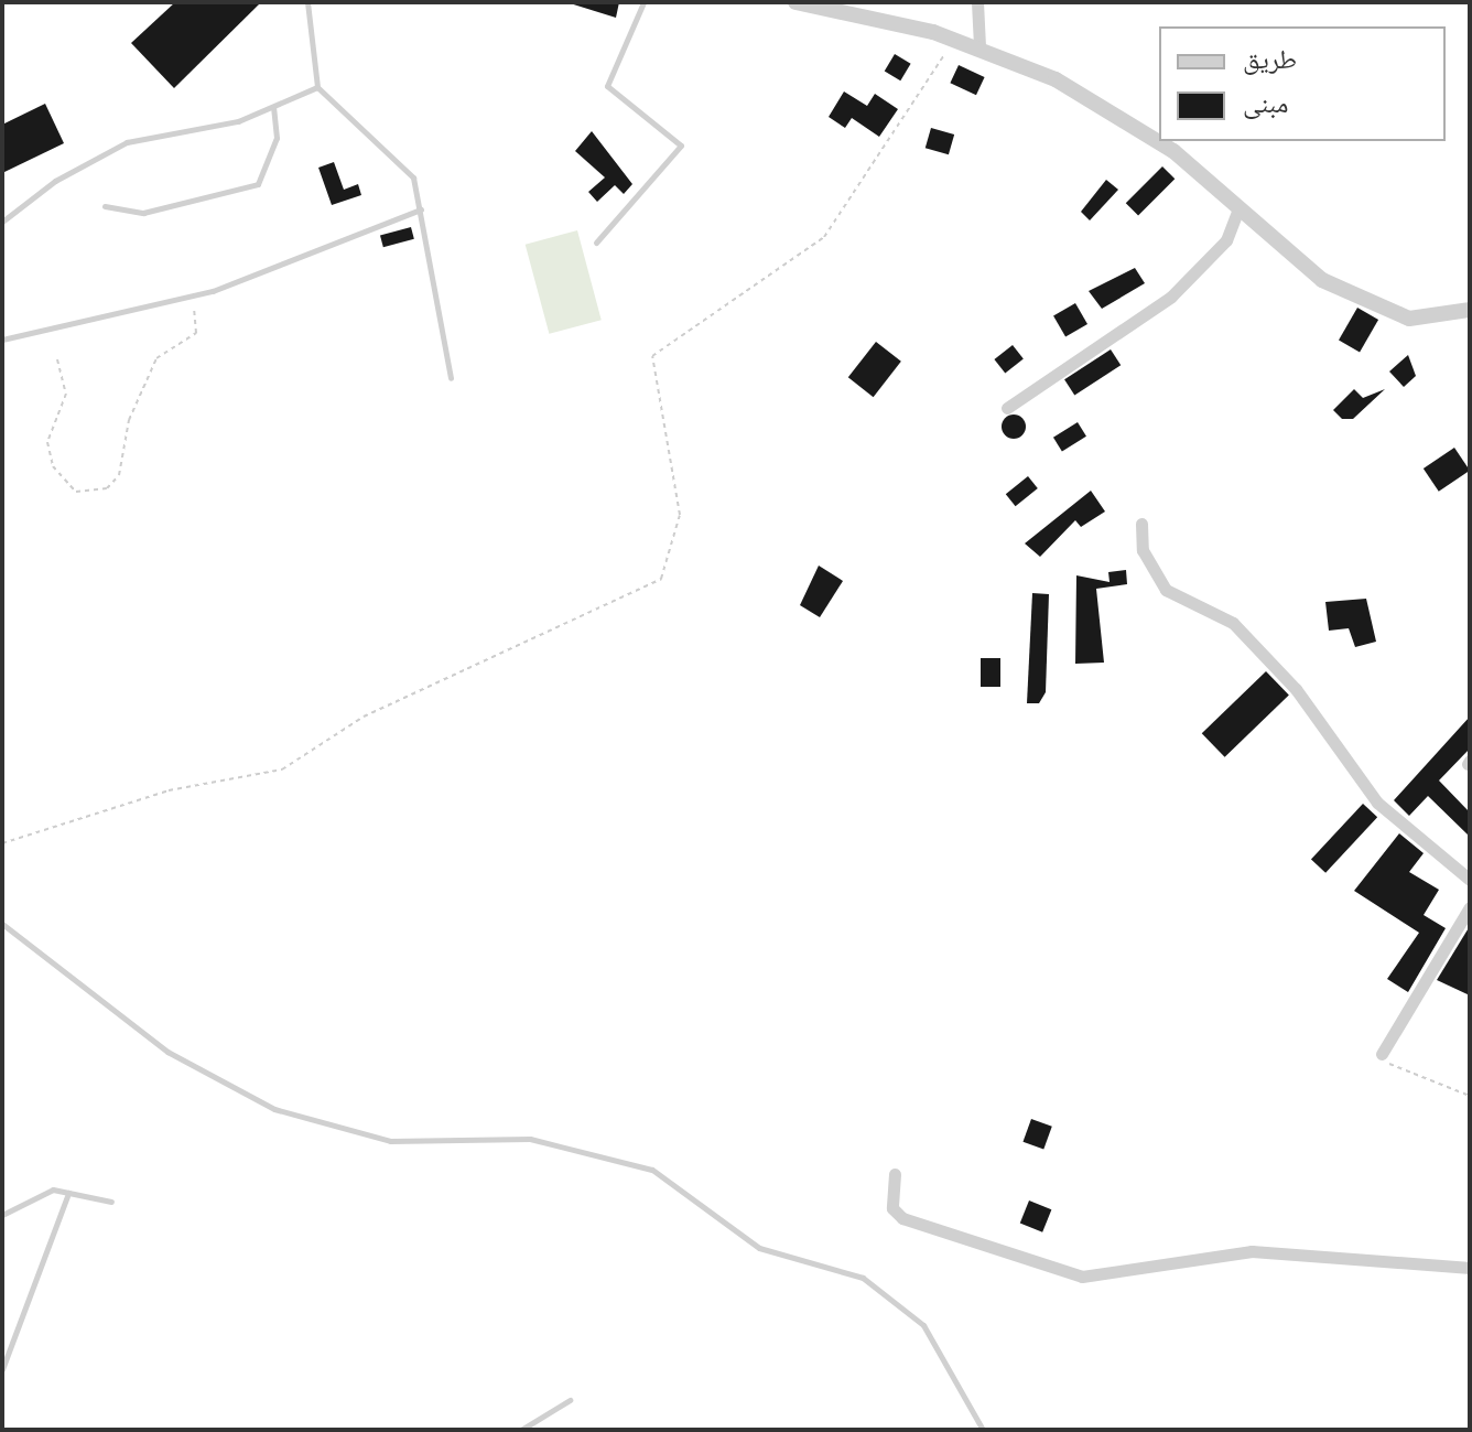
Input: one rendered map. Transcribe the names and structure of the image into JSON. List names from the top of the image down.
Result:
{
  "legend": ["طريق", "مبنى"]
}
